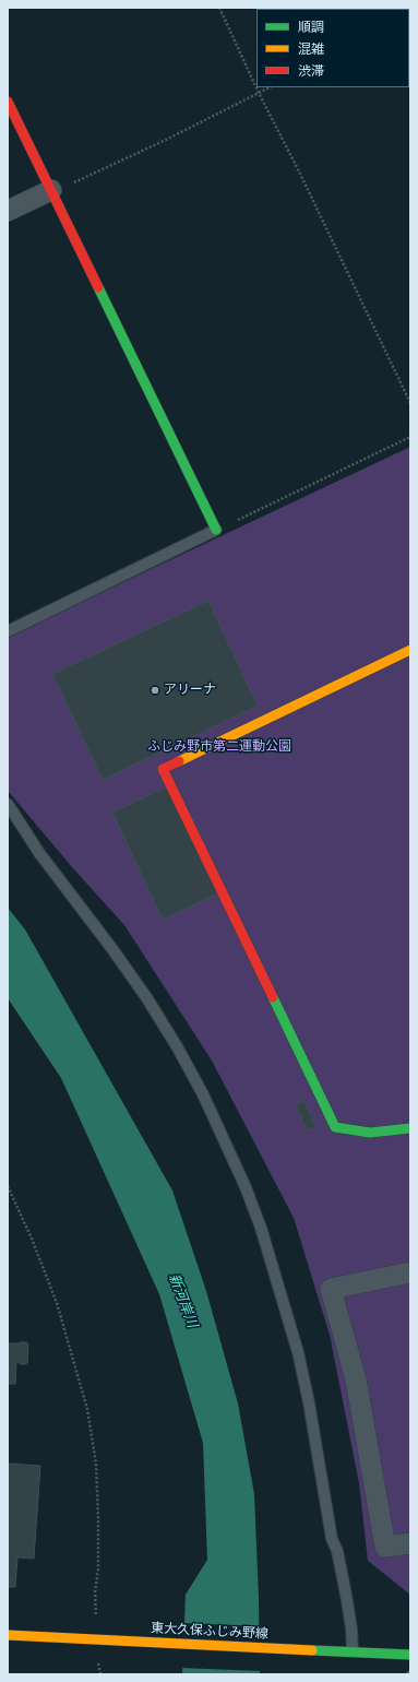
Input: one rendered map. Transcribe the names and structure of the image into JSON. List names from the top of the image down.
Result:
{
  "streets": {
    "street": ["東大久保ふじみ野線"]
  },
  "water": ["新河岸川"],
  "parks": ["ふじみ野市第二運動公園"],
  "places": ["アリーナ"],
  "legend": ["順調", "混雑", "渋滞"]
}
